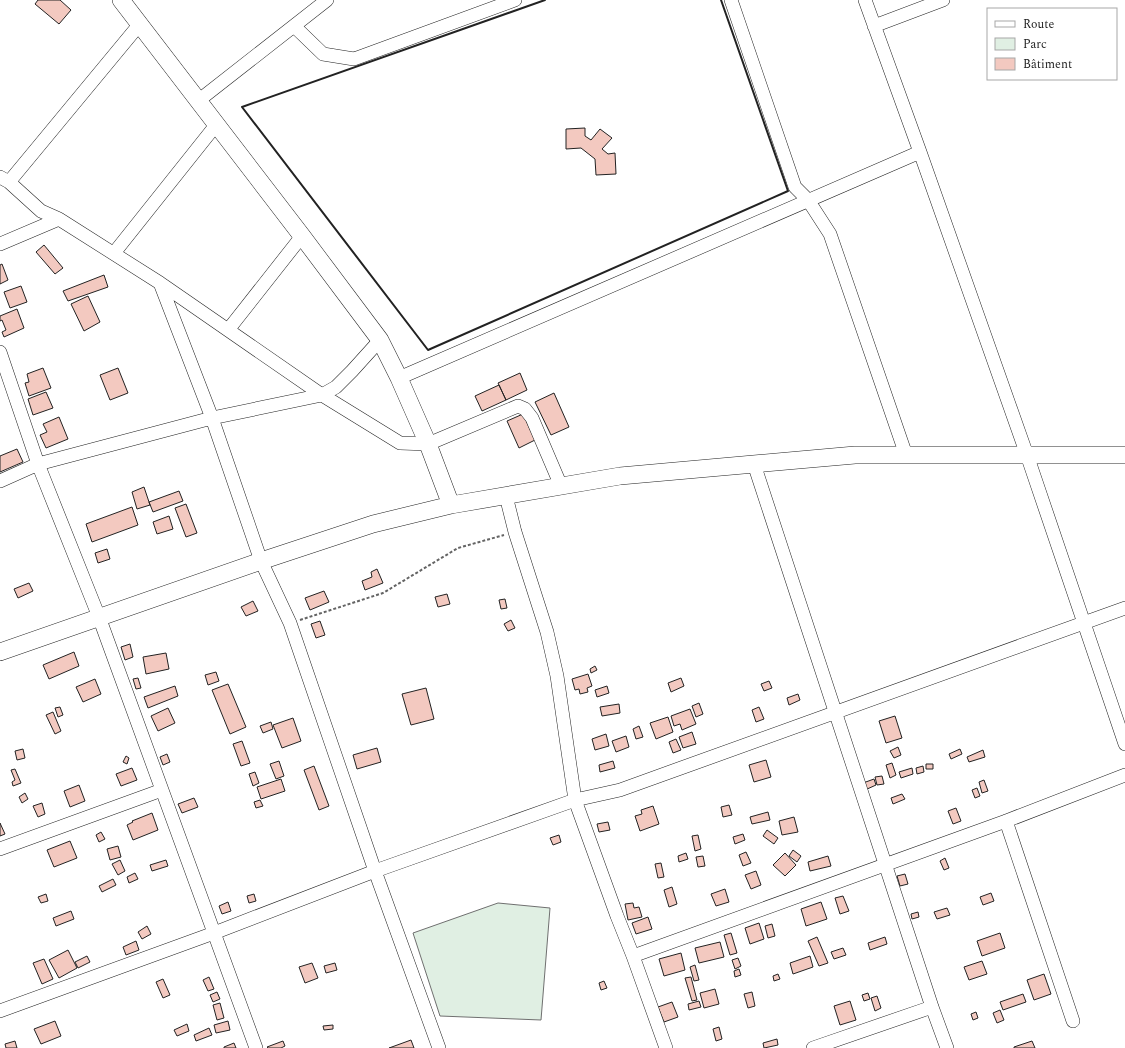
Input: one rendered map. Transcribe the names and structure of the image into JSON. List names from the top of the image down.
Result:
{
  "legend": ["Route", "Parc", "Bâtiment"]
}
